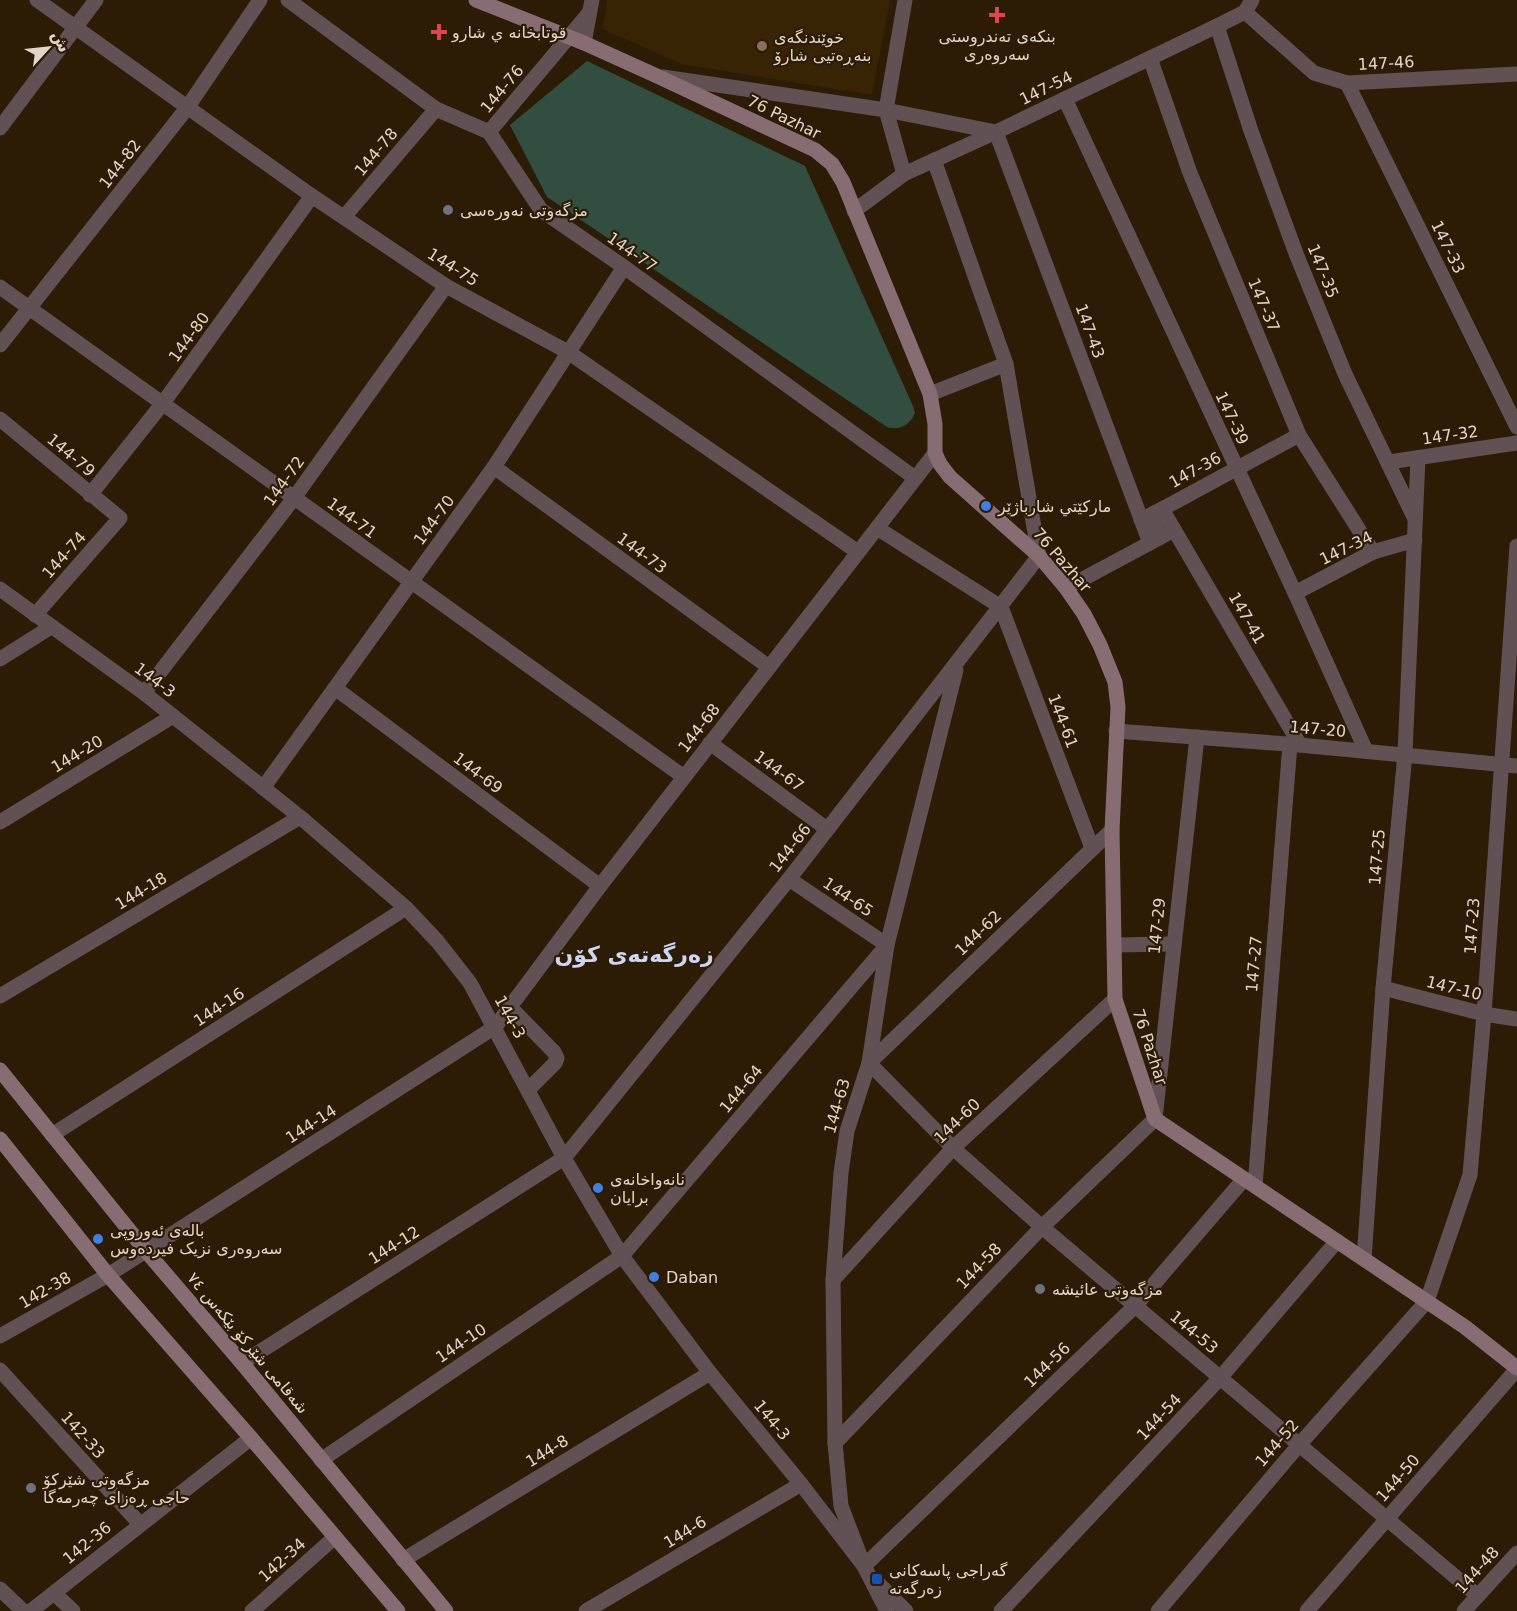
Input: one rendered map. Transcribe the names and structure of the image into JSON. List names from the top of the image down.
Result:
{
  "streets": {
    "street": [
      "147-46",
      "147-54",
      "144-76",
      "76 Pazhar",
      "144-78",
      "144-82",
      "147-33",
      "144-77",
      "144-75",
      "147-35",
      "147-37",
      "147-43",
      "144-80",
      "147-39",
      "147-32",
      "144-79",
      "147-36",
      "144-72",
      "144-71",
      "144-70",
      "147-34",
      "144-73",
      "144-74",
      "147-41",
      "144-3",
      "144-61",
      "144-68",
      "147-20",
      "144-20",
      "144-67",
      "144-69",
      "144-66",
      "147-25",
      "144-18",
      "144-65",
      "147-29",
      "147-23",
      "144-62",
      "147-27",
      "147-10",
      "144-16",
      "144-64",
      "144-63",
      "144-60",
      "144-14",
      "144-12",
      "144-58",
      "142-38",
      "144-53",
      "شەقامی شێرکۆ بێکەس ٧٤",
      "144-10",
      "144-56",
      "144-54",
      "142-33",
      "144-52",
      "144-8",
      "144-50",
      "144-6",
      "142-36",
      "142-34",
      "144-48"
    ]
  },
  "crossings": [
    ["147-46", "147-54"],
    ["147-46", "147-33"],
    ["147-54", "76 Pazhar"],
    ["147-54", "147-35"],
    ["147-54", "147-37"],
    ["147-54", "147-43"],
    ["147-54", "147-39"],
    ["144-76", "76 Pazhar"],
    ["144-76", "144-77"],
    ["76 Pazhar", "144-68"],
    ["76 Pazhar", "147-20"],
    ["76 Pazhar", "144-66"],
    ["76 Pazhar", "147-29"],
    ["76 Pazhar", "144-62"],
    ["76 Pazhar", "144-60"],
    ["76 Pazhar", "144-58"],
    ["144-78", "144-75"],
    ["144-82", "144-75"],
    ["144-82", "144-71"],
    ["144-77", "144-70"],
    ["144-77", "144-68"],
    ["144-75", "144-80"],
    ["144-75", "144-72"],
    ["144-75", "144-70"],
    ["144-75", "144-68"],
    ["147-35", "147-32"],
    ["147-35", "147-25"],
    ["147-37", "147-36"],
    ["147-37", "147-34"],
    ["147-43", "147-36"],
    ["144-80", "144-79"],
    ["144-80", "144-71"],
    ["147-39", "147-36"],
    ["147-39", "147-34"],
    ["147-39", "147-20"],
    ["147-32", "147-25"],
    ["144-79", "144-74"],
    ["147-36", "147-41"],
    ["144-72", "144-71"],
    ["144-72", "144-3"],
    ["144-71", "144-70"],
    ["144-71", "144-68"],
    ["144-70", "144-73"],
    ["144-70", "144-3"],
    ["144-70", "144-69"],
    ["147-34", "147-25"],
    ["144-73", "144-68"],
    ["144-74", "144-3"],
    ["147-41", "147-20"],
    ["147-41", "147-27"],
    ["144-3", "144-68"],
    ["144-3", "144-20"],
    ["144-3", "144-66"],
    ["144-3", "144-18"],
    ["144-3", "144-16"],
    ["144-3", "144-64"],
    ["144-3", "144-63"],
    ["144-3", "144-14"],
    ["144-3", "144-12"],
    ["144-3", "144-10"],
    ["144-3", "144-56"],
    ["144-3", "144-8"],
    ["144-3", "144-6"],
    ["144-61", "144-66"],
    ["144-61", "144-62"],
    ["144-68", "144-67"],
    ["144-68", "144-69"],
    ["144-68", "144-14"],
    ["147-20", "147-25"],
    ["147-20", "147-29"],
    ["147-20", "147-23"],
    ["147-20", "147-27"],
    ["144-67", "144-66"],
    ["144-66", "144-65"],
    ["144-66", "144-63"],
    ["144-66", "144-12"],
    ["147-25", "147-10"],
    ["144-65", "144-64"],
    ["144-65", "144-63"],
    ["147-29", "144-58"],
    ["147-23", "147-10"],
    ["147-23", "144-52"],
    ["144-62", "144-63"],
    ["144-62", "144-53"],
    ["147-27", "144-56"],
    ["144-16", "شەقامی شێرکۆ بێکەس ٧٤"],
    ["144-64", "144-63"],
    ["144-64", "144-10"],
    ["144-63", "144-60"],
    ["144-63", "144-58"],
    ["144-63", "144-53"],
    ["144-63", "144-56"],
    ["144-60", "144-53"],
    ["144-14", "142-38"],
    ["144-14", "شەقامی شێرکۆ بێکەس ٧٤"],
    ["144-12", "شەقامی شێرکۆ بێکەس ٧٤"],
    ["144-58", "144-53"],
    ["144-53", "144-56"],
    ["144-53", "144-54"],
    ["144-53", "144-52"],
    ["144-53", "144-50"],
    ["144-53", "144-48"],
    ["شەقامی شێرکۆ بێکەس ٧٤", "144-10"],
    ["شەقامی شێرکۆ بێکەس ٧٤", "144-8"],
    ["142-33", "142-36"]
  ],
  "districts": ["زەرگەتەی کۆن"],
  "places": {
    "health": ["بنکەی تەندروستی سەروەری", "قوتابخانه ي شارو"],
    "other": [
      "خوێندنگەی بنەڕەتیی شارۆ",
      "مزگەوتی نەورەسی",
      "مارکێتي شارباژێر",
      "نانەواخانەی برایان",
      "بالەی ئەوروپی سەروەری نزیک فیردەوس",
      "Daban",
      "مزگەوتی عائیشە",
      "مزگەوتی شێرکۆ حاجی ڕەزای چەرمەگا"
    ],
    "transit": ["گەراجی پاسەکانی زەرگەتە"]
  },
  "north": "top right"
}
